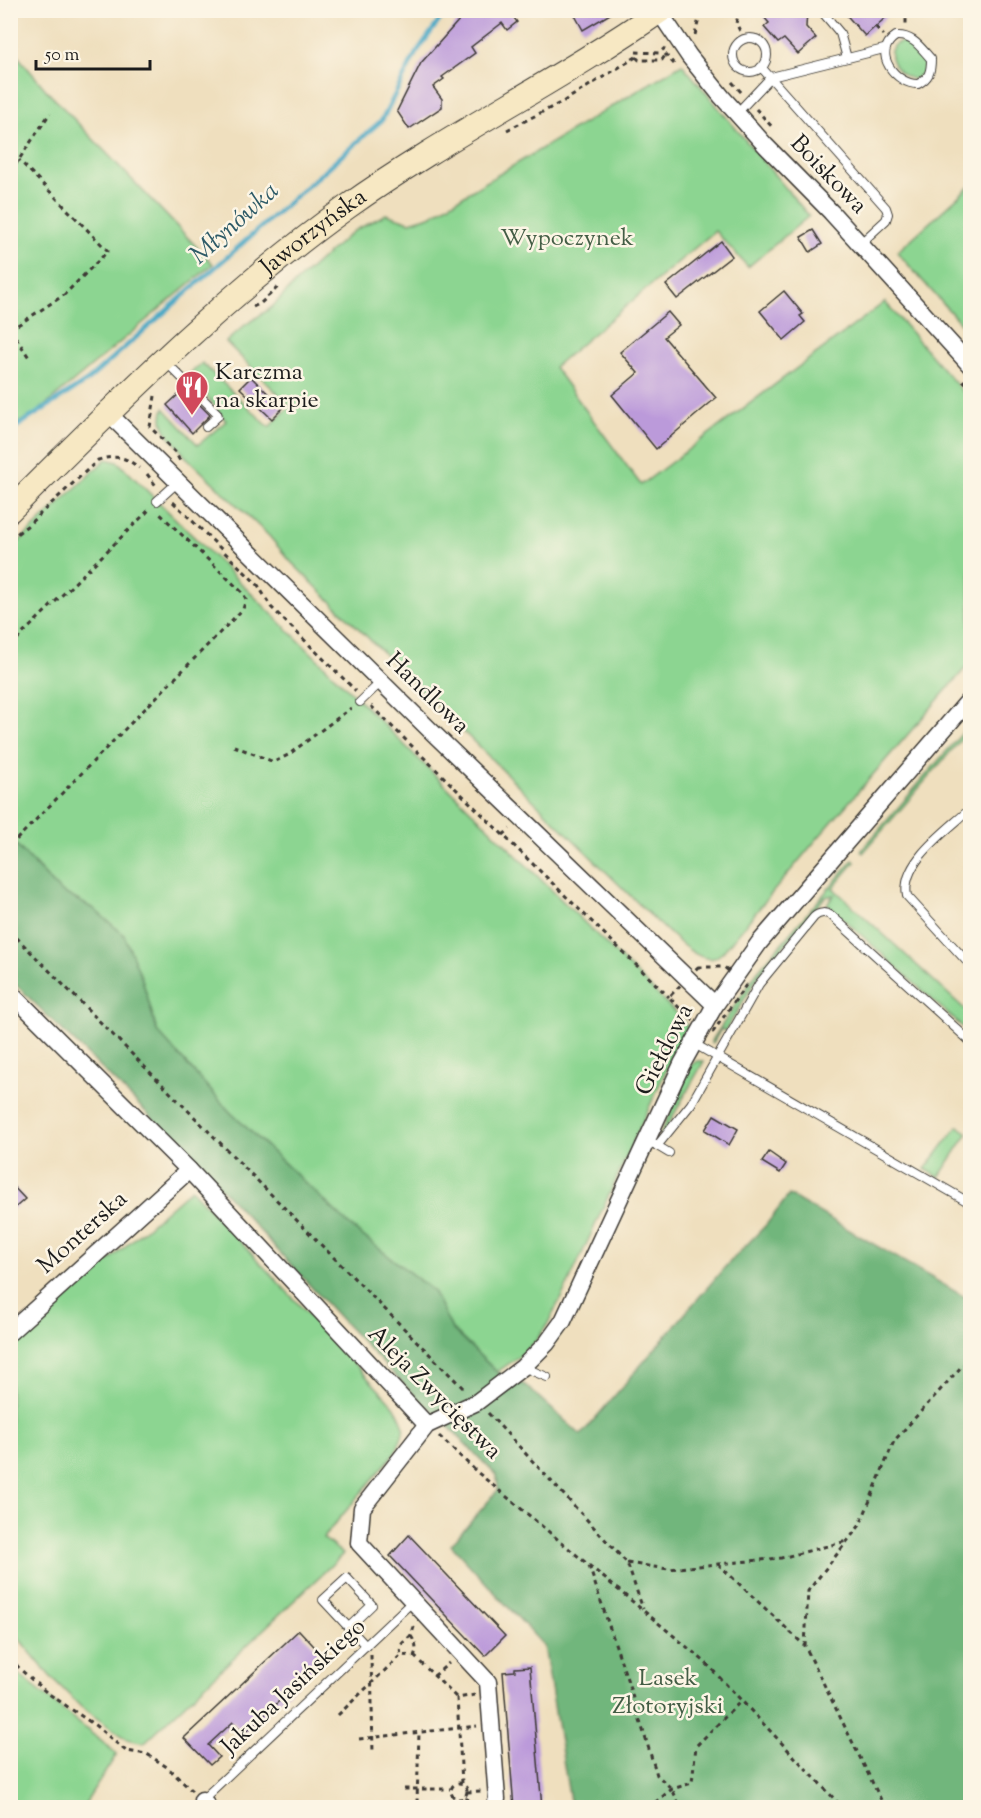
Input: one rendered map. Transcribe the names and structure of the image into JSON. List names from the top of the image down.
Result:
{
  "streets": {
    "street": [
      "Boiskowa",
      "Jaworzyńska",
      "Handlowa",
      "Giełdowa",
      "Monterska",
      "Aleja Zwycięstwa"
    ],
    "lane": ["Jakuba Jasińskiego"]
  },
  "crossings": [
    ["Boiskowa", "Jaworzyńska"],
    ["Jaworzyńska", "Handlowa"],
    ["Handlowa", "Giełdowa"],
    ["Giełdowa", "Aleja Zwycięstwa"],
    ["Monterska", "Aleja Zwycięstwa"]
  ],
  "water": ["Młynówka"],
  "parks": ["Wypoczynek", "Lasek Złotoryjski"],
  "places": {
    "restaurant": ["Karczma na skarpie"]
  },
  "scale_bar": "50 m"
}
